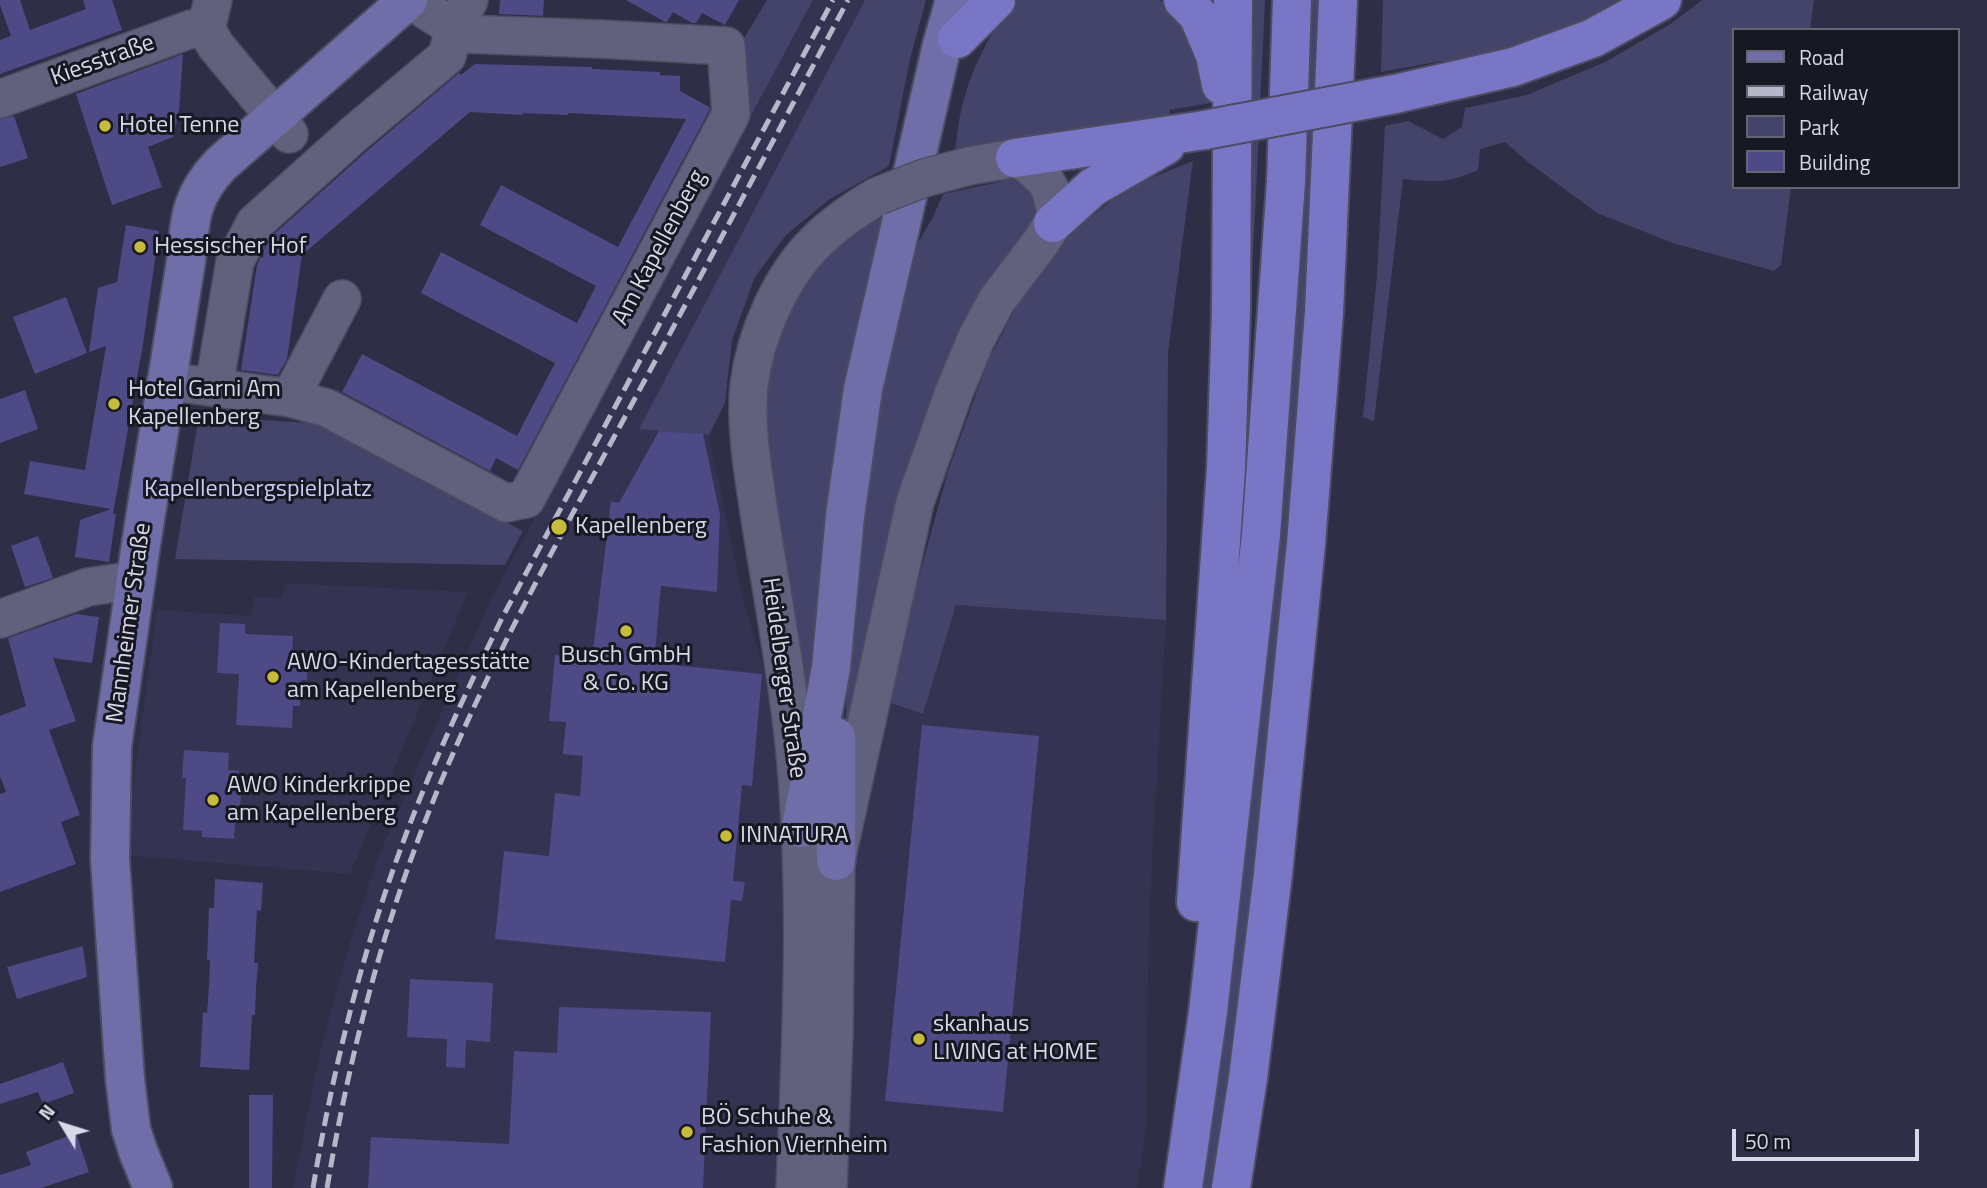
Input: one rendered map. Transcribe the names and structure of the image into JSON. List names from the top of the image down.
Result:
{
  "streets": {
    "main road": ["Mannheimer Straße", "Heidelberger Straße"],
    "street": ["Kiesstraße", "Am Kapellenberg"]
  },
  "crossings": [
    ["Am Kapellenberg", "Mannheimer Straße"]
  ],
  "parks": ["Kapellenbergspielplatz"],
  "places": [
    "Hotel Tenne",
    "Hessischer Hof",
    "Hotel Garni Am Kapellenberg",
    "Kapellenberg",
    "Busch GmbH & Co. KG",
    "AWO-Kindertagesstätte am Kapellenberg",
    "AWO Kinderkrippe am Kapellenberg",
    "INNATURA",
    "skanhaus LIVING at HOME",
    "BÖ Schuhe & Fashion Viernheim"
  ],
  "legend": [
    "Road",
    "Railway",
    "Park",
    "Building"
  ],
  "scale_bar": "50 m",
  "north": "top left"
}
